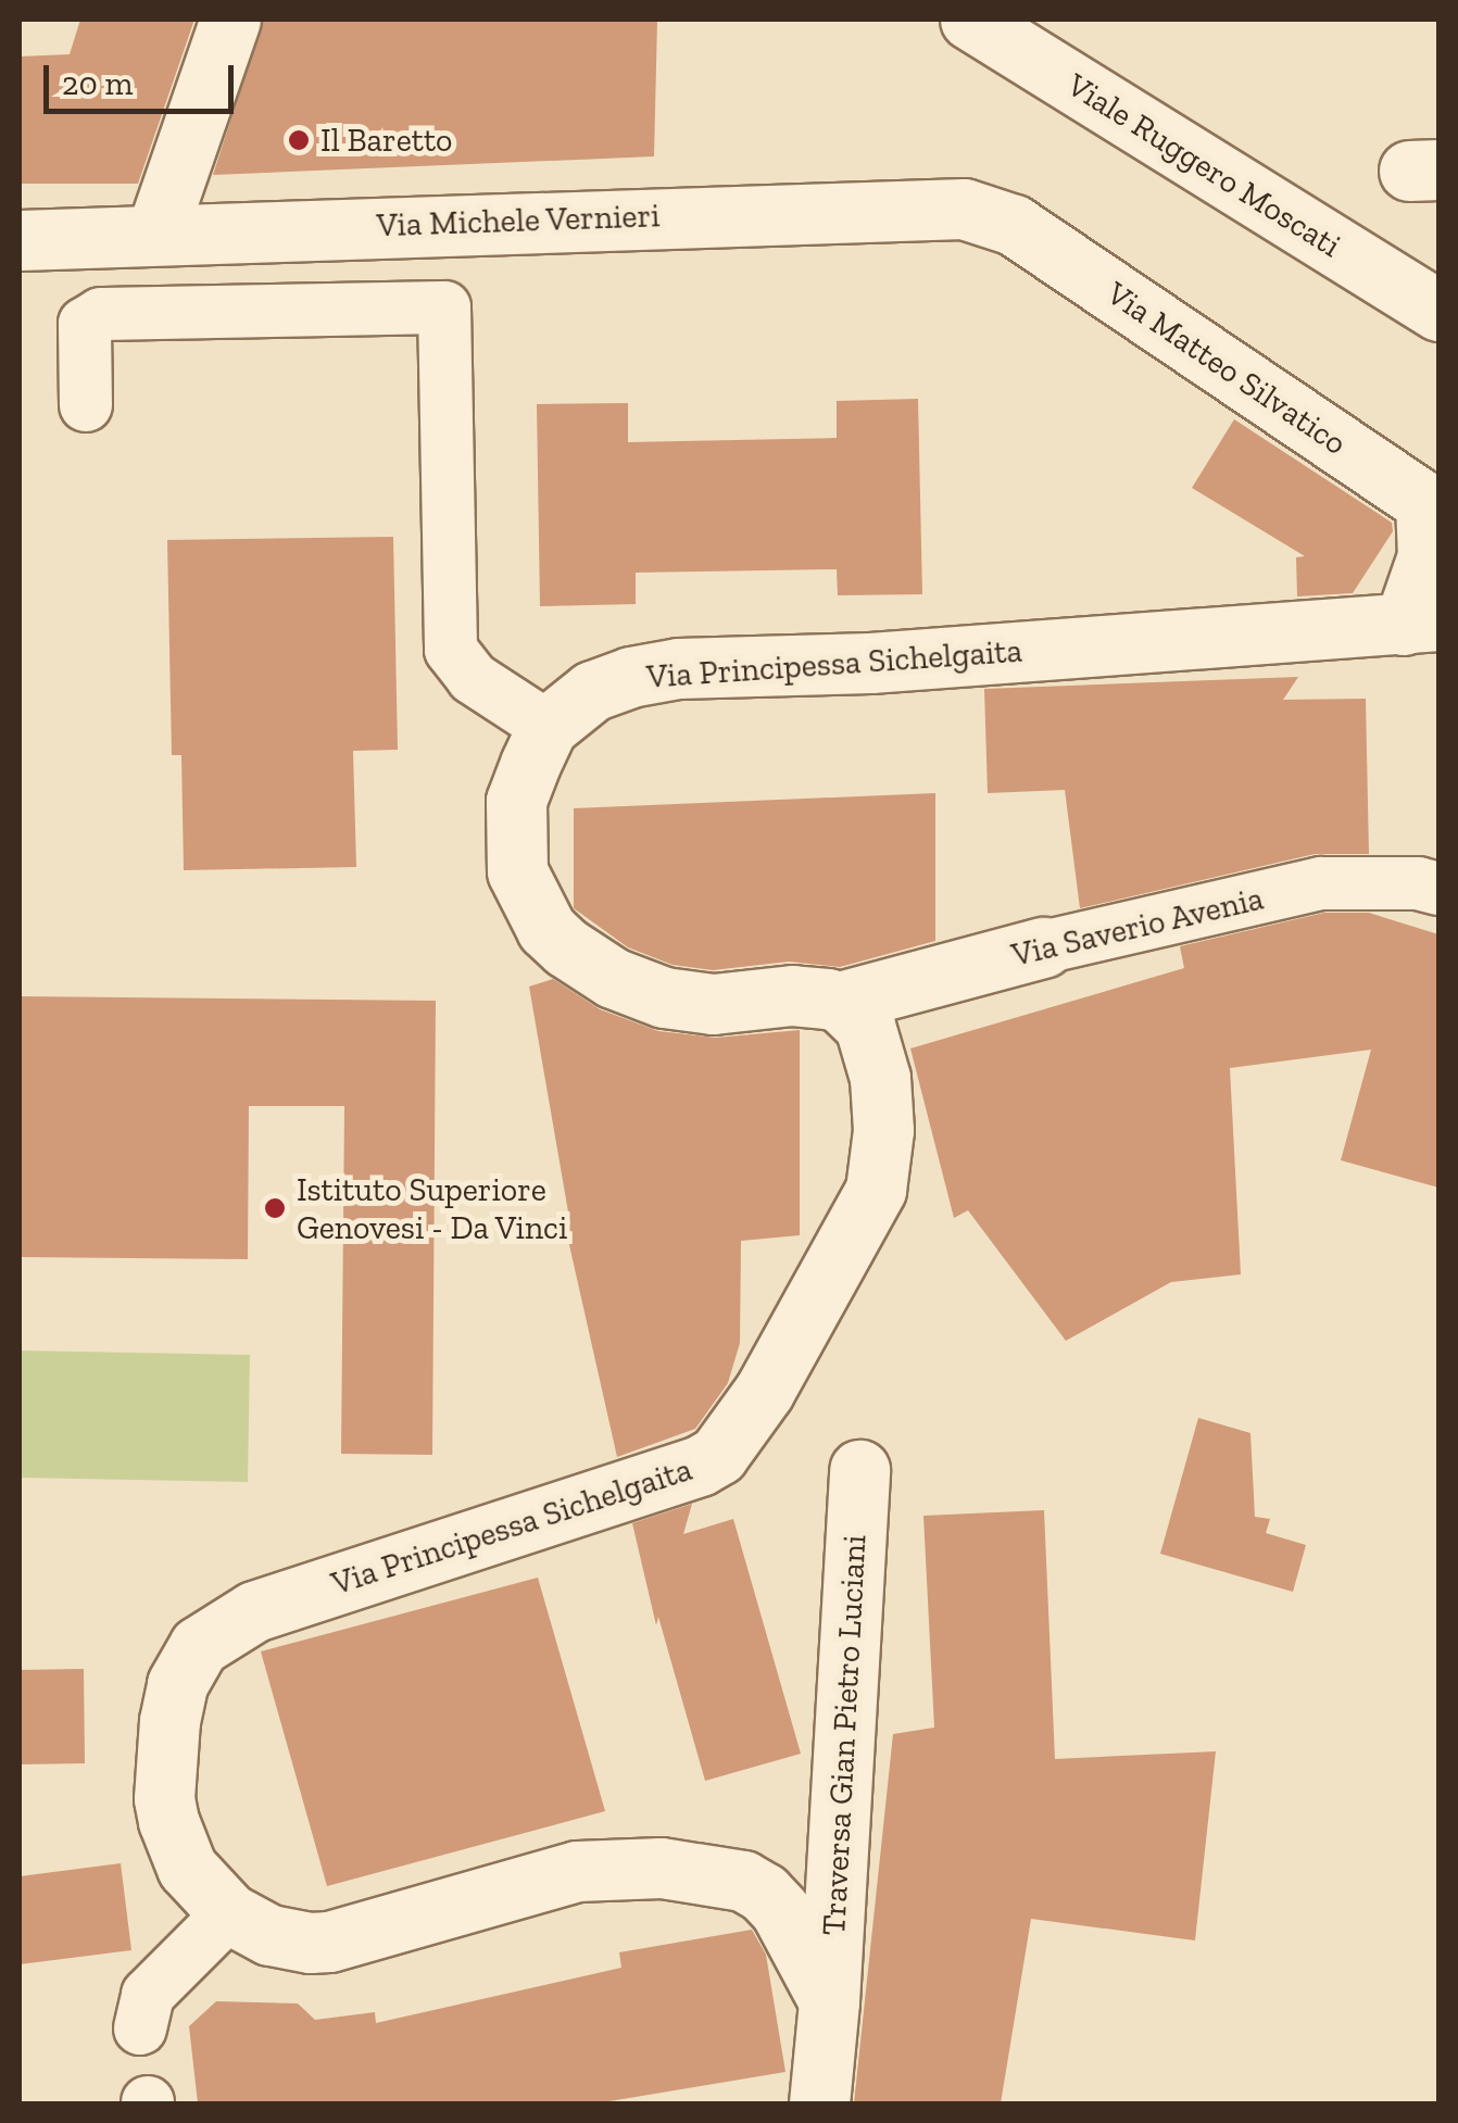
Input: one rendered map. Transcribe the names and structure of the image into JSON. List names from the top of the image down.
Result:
{
  "streets": {
    "street": [
      "Viale Ruggero Moscati",
      "Via Michele Vernieri",
      "Via Matteo Silvatico",
      "Via Principessa Sichelgaita",
      "Via Saverio Avenia",
      "Traversa Gian Pietro Luciani"
    ]
  },
  "crossings": [
    ["Via Michele Vernieri", "Via Matteo Silvatico"],
    ["Via Matteo Silvatico", "Via Principessa Sichelgaita"],
    ["Via Principessa Sichelgaita", "Via Saverio Avenia"],
    ["Via Principessa Sichelgaita", "Traversa Gian Pietro Luciani"]
  ],
  "places": ["Il Baretto", "Istituto Superiore Genovesi - Da Vinci"],
  "scale_bar": "20 m"
}
